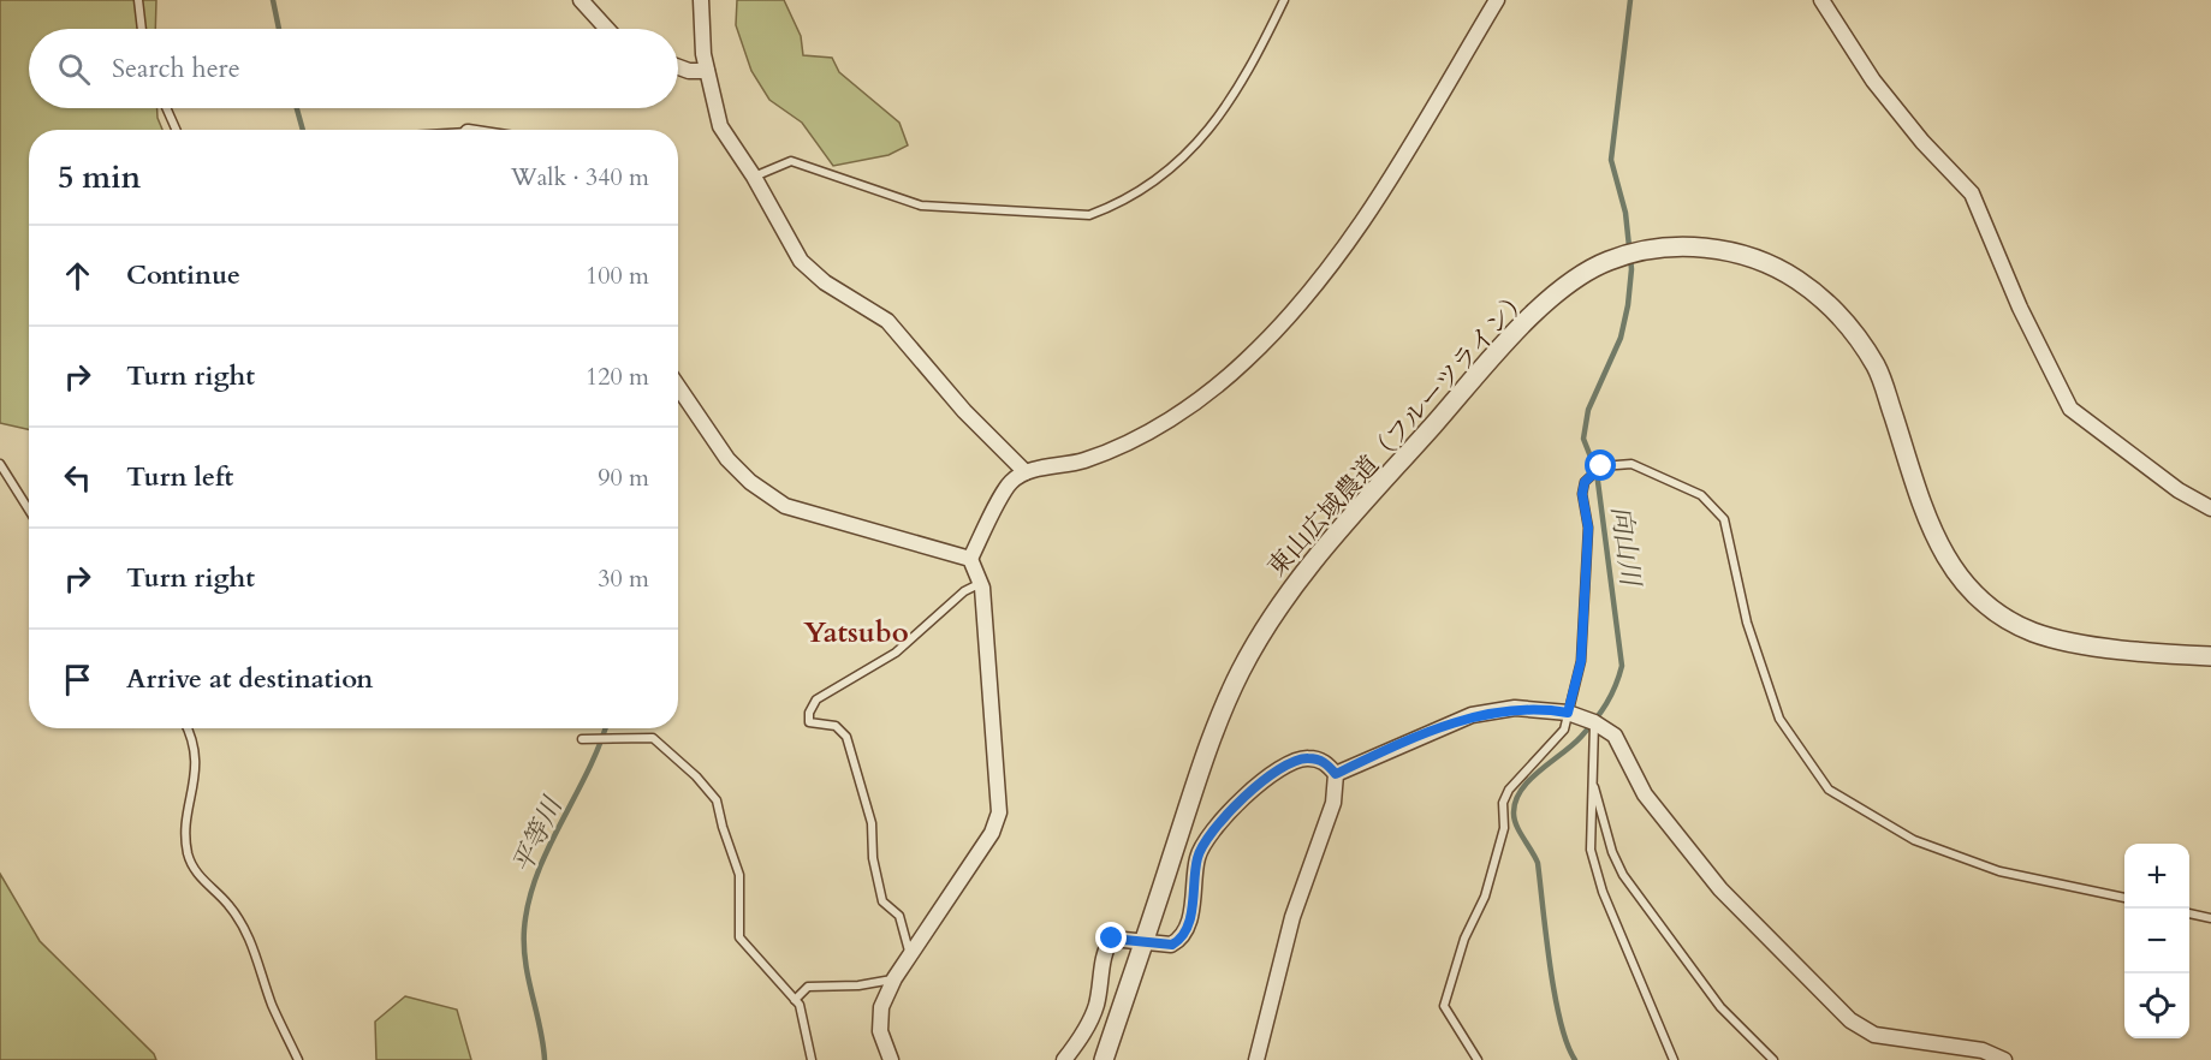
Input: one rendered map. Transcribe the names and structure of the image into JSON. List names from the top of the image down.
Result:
{
  "streets": {
    "street": ["東山広域農道（フルーツライン）"]
  },
  "districts": ["Yatsubo"],
  "water": ["向山川", "平等川"],
  "page": {
    "search": "Search here",
    "heading": ["5 min", "Walk · 340 m"],
    "list": [
      ["Continue", "100 m"],
      ["Turn right", "120 m"],
      ["Turn left", "90 m"],
      ["Turn right", "30 m"],
      "Arrive at destination"
    ],
    "map_buttons": ["+", "−"]
  }
}
